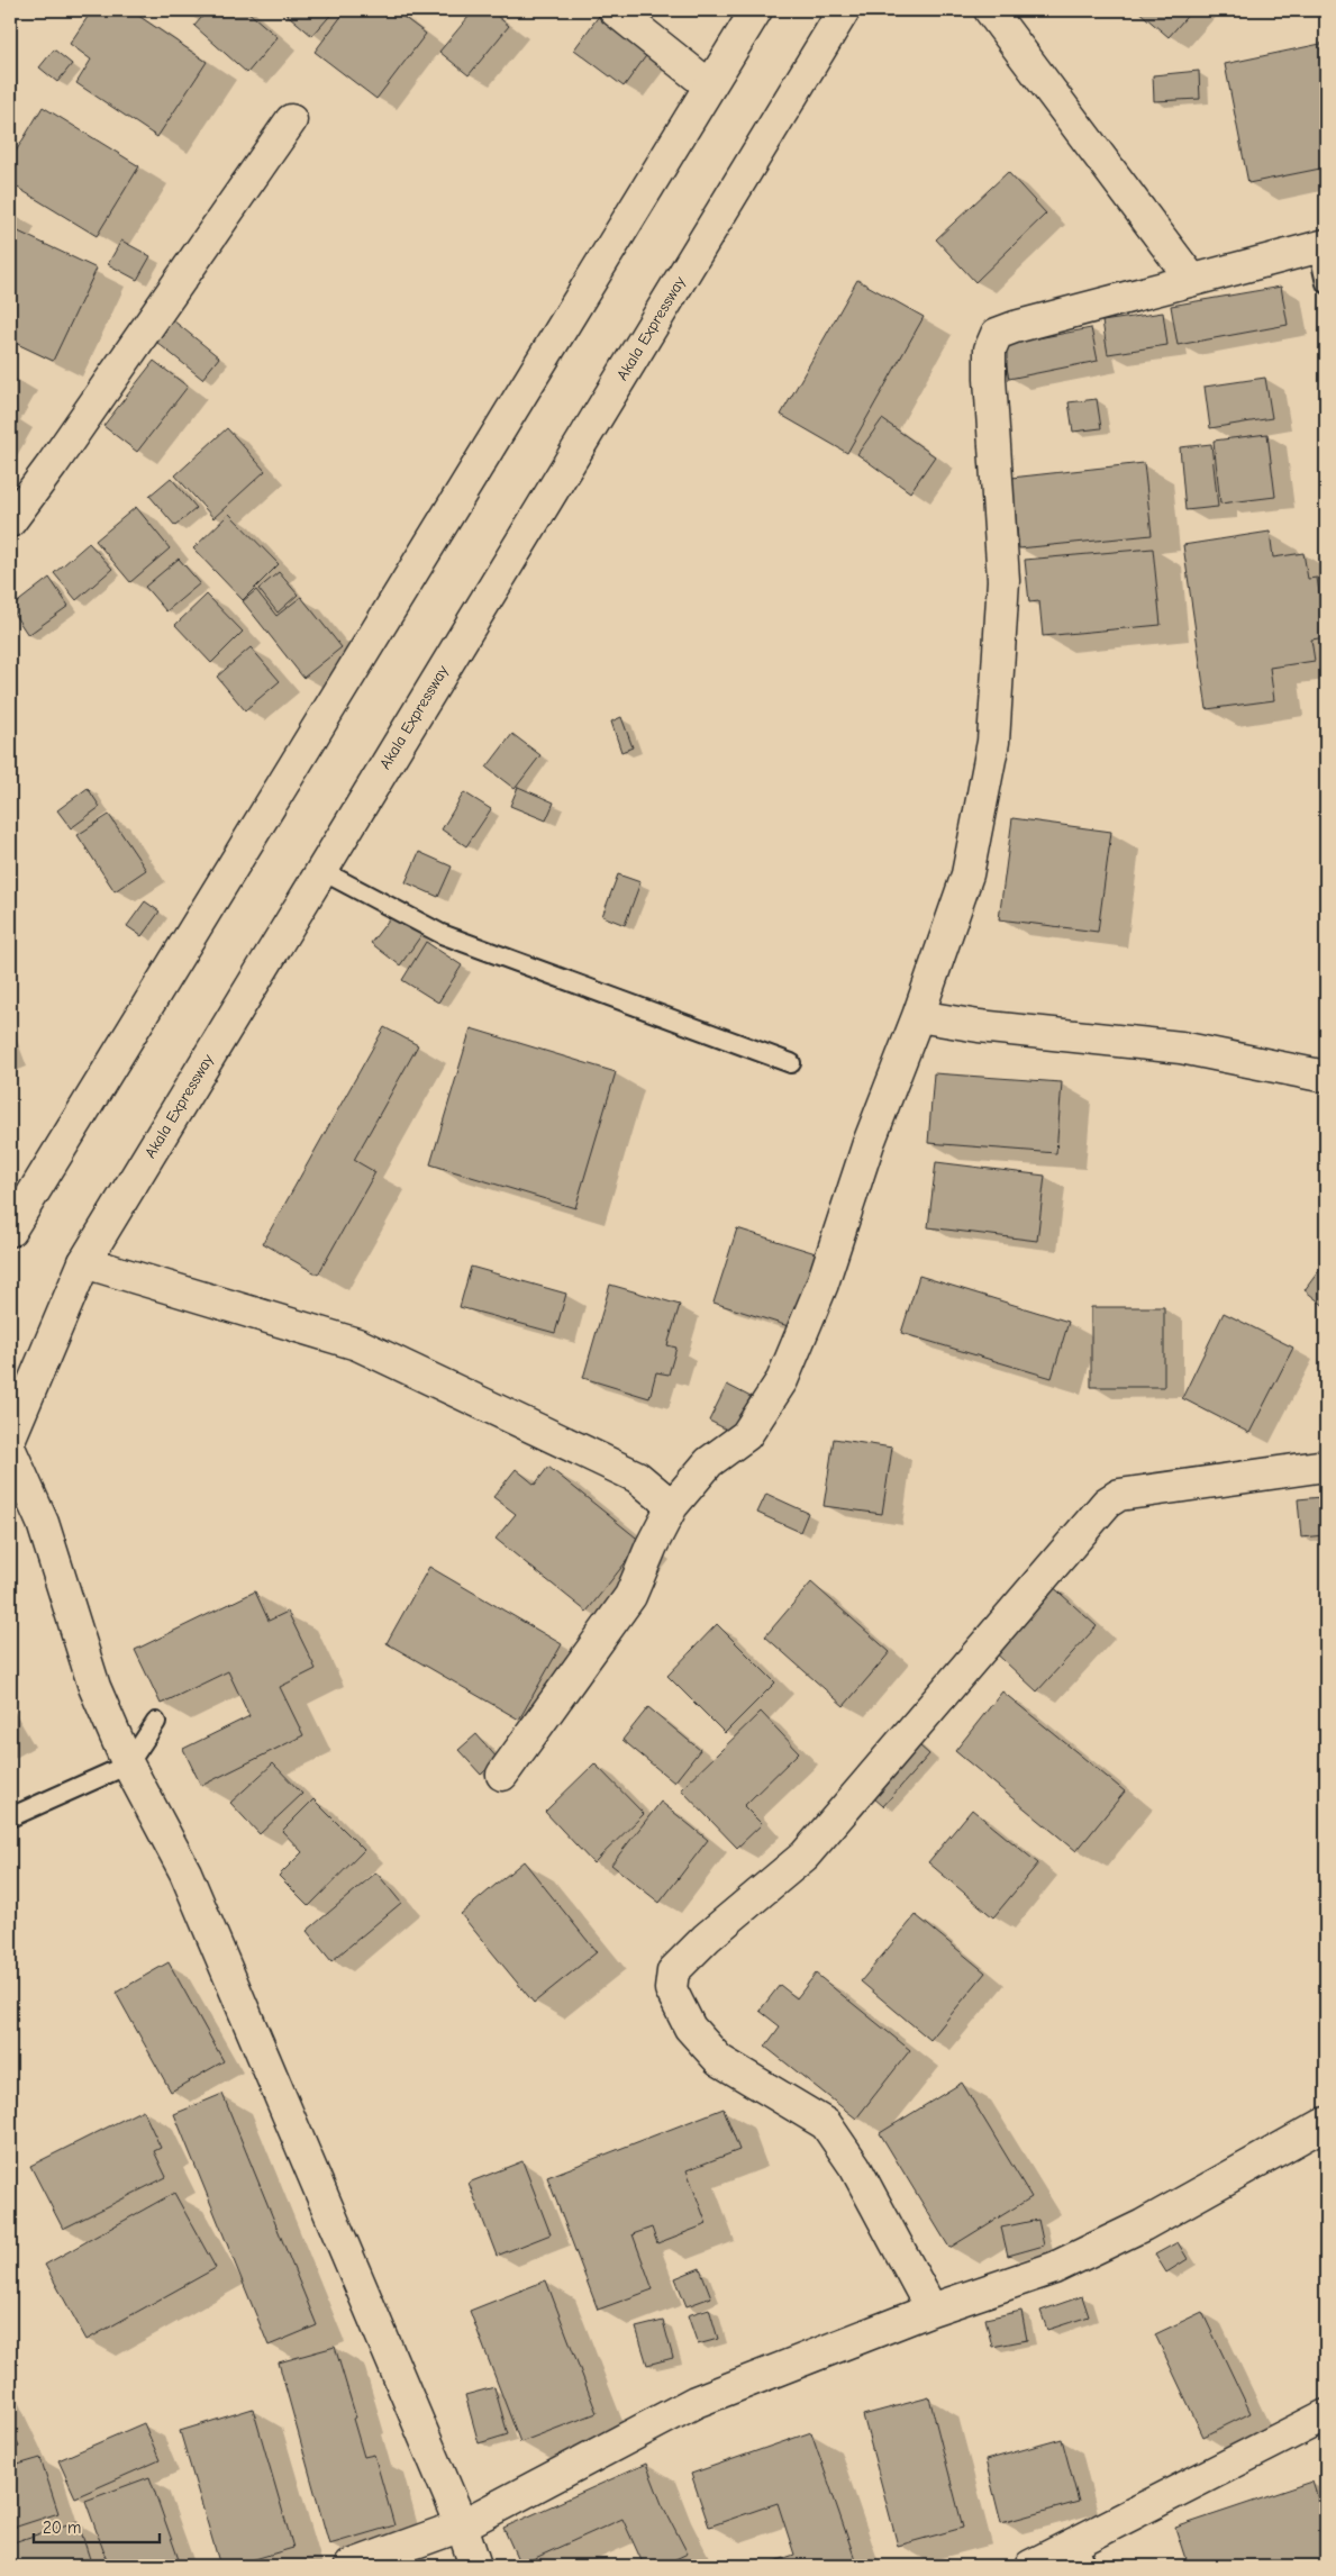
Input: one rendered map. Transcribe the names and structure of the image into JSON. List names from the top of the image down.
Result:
{
  "streets": {
    "street": ["Akala Expressway"]
  },
  "scale_bar": "20 m"
}
